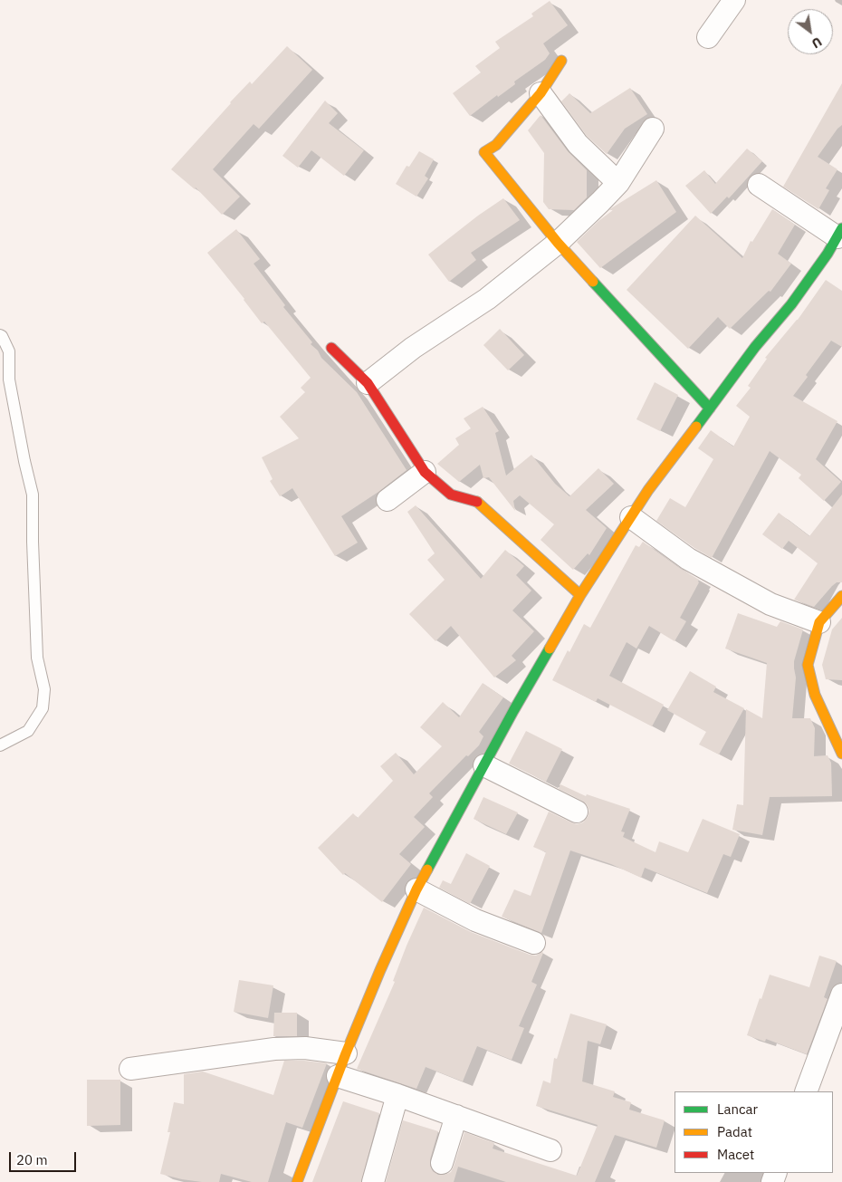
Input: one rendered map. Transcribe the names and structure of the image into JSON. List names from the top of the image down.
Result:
{
  "legend": ["Lancar", "Padat", "Macet"],
  "scale_bar": "20 m",
  "north": "bottom right"
}
